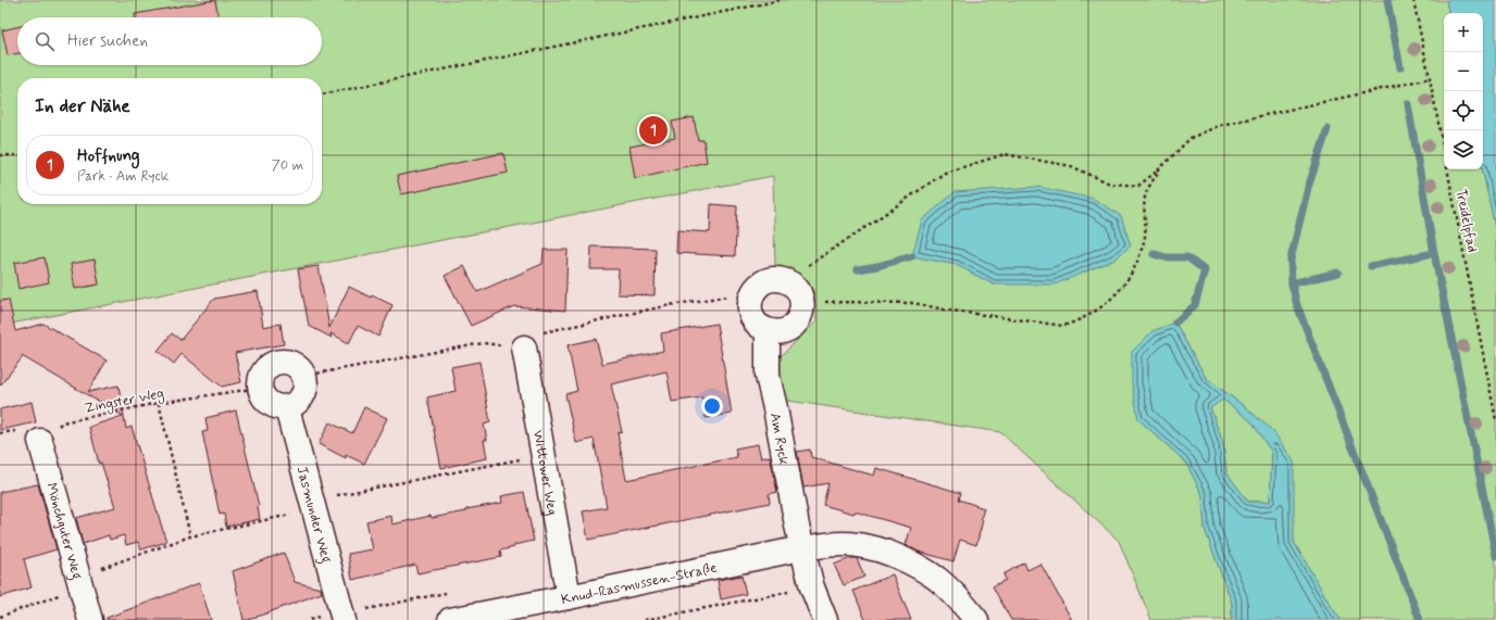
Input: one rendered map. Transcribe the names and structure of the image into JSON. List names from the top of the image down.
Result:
{
  "streets": {
    "street": [
      "Am Ryck",
      "Wittower Weg",
      "Jasmunder Weg",
      "Mönchguter Weg",
      "Knud-Rasmussen-Straße"
    ],
    "path": ["Treidelpfad", "Zingster Weg"]
  },
  "crossings": [
    ["Zingster Weg", "Jasmunder Weg"],
    ["Zingster Weg", "Mönchguter Weg"],
    ["Am Ryck", "Knud-Rasmussen-Straße"],
    ["Wittower Weg", "Knud-Rasmussen-Straße"]
  ],
  "page": {
    "map_buttons": ["+", "−"],
    "search": "Hier suchen",
    "heading": "In der Nähe",
    "pins": "1",
    "list": [
      {
        "mark": "1",
        "name": "Hoffnung",
        "note": "Park · Am Ryck",
        "value": "70 m"
      }
    ]
  }
}
